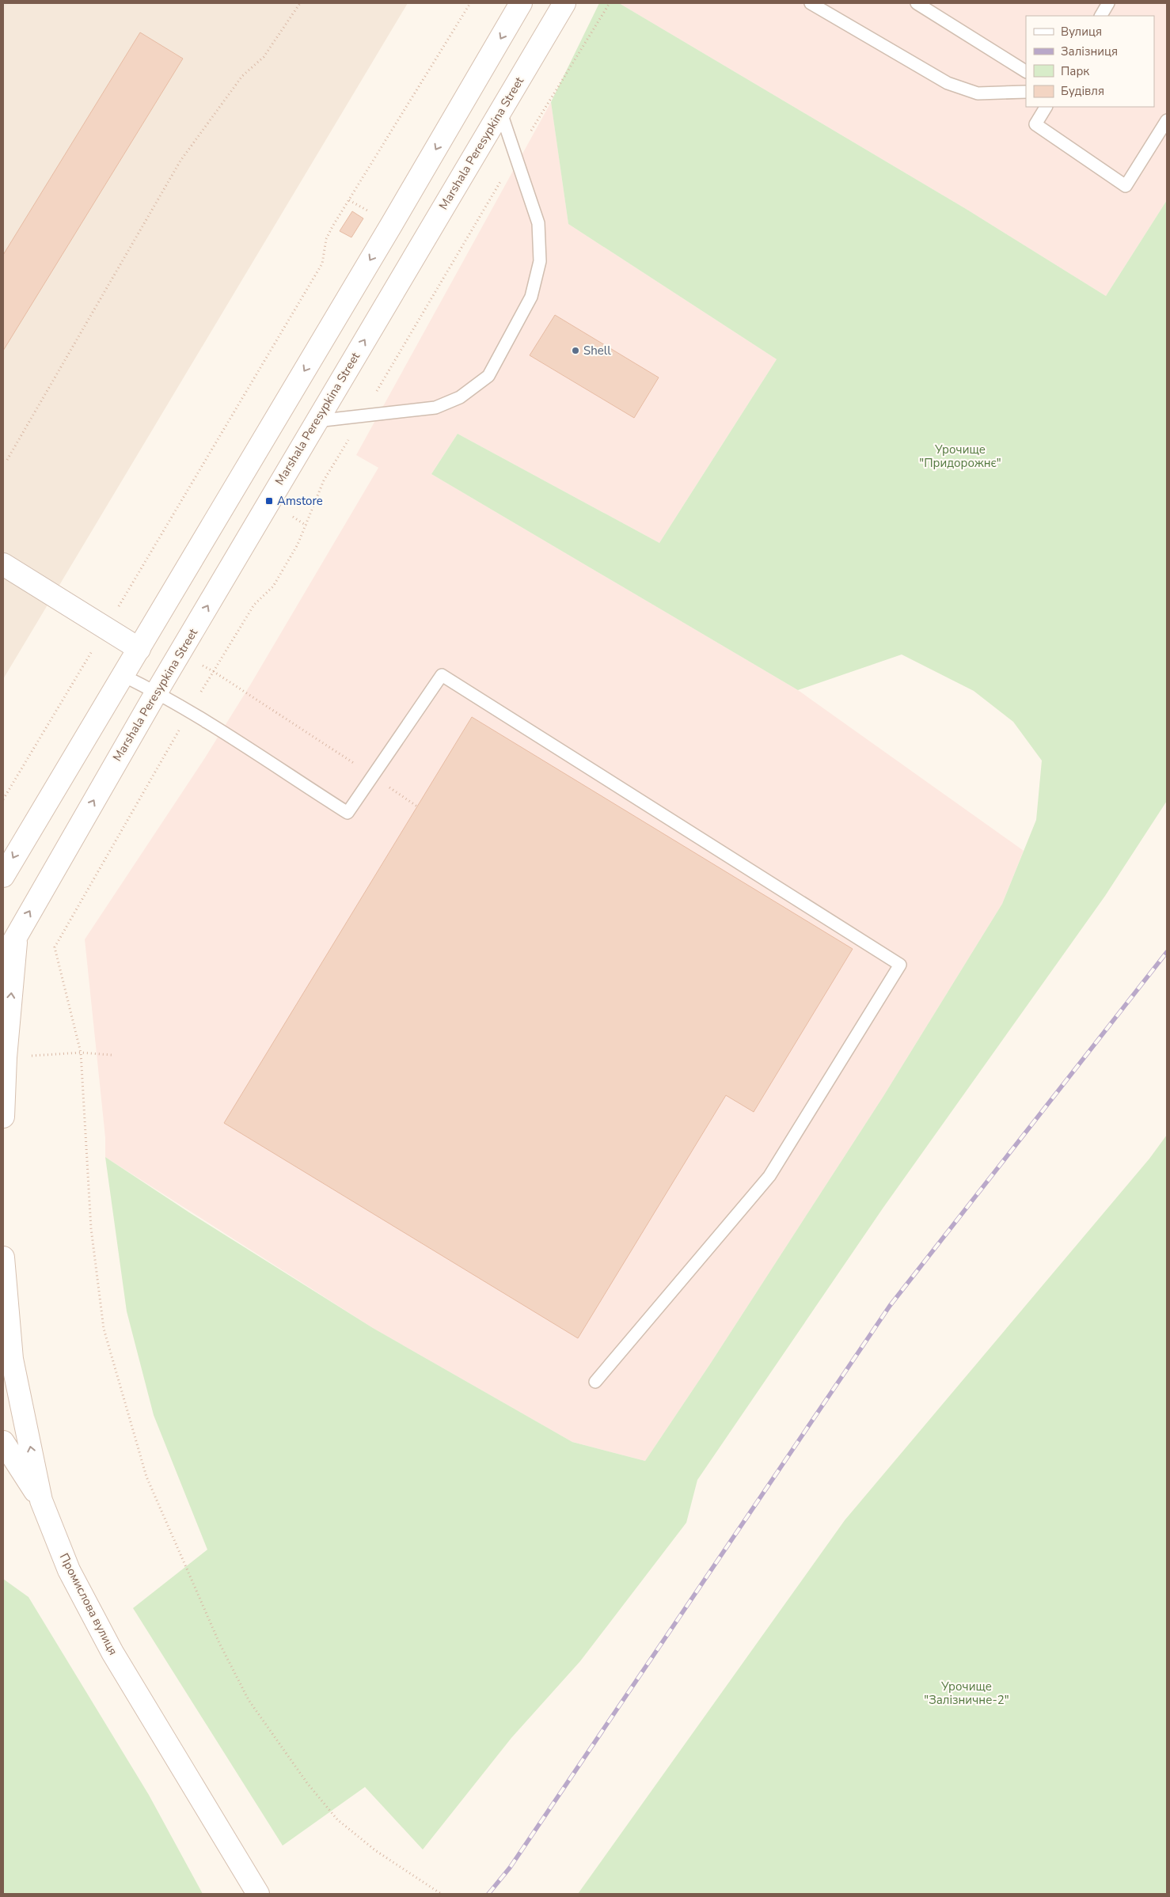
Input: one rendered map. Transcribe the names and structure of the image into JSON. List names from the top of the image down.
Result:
{
  "streets": {
    "main road": ["Marshala Peresypkina Street", "Промислова вулиця"]
  },
  "one_way": ["Промислова вулиця"],
  "parks": ["Урочище \"Придорожнє\"", "Урочище \"Залізничне-2\""],
  "places": {
    "other": ["Shell"],
    "transit": ["Amstore"]
  },
  "legend": [
    "Вулиця",
    "Залізниця",
    "Парк",
    "Будівля"
  ]
}
